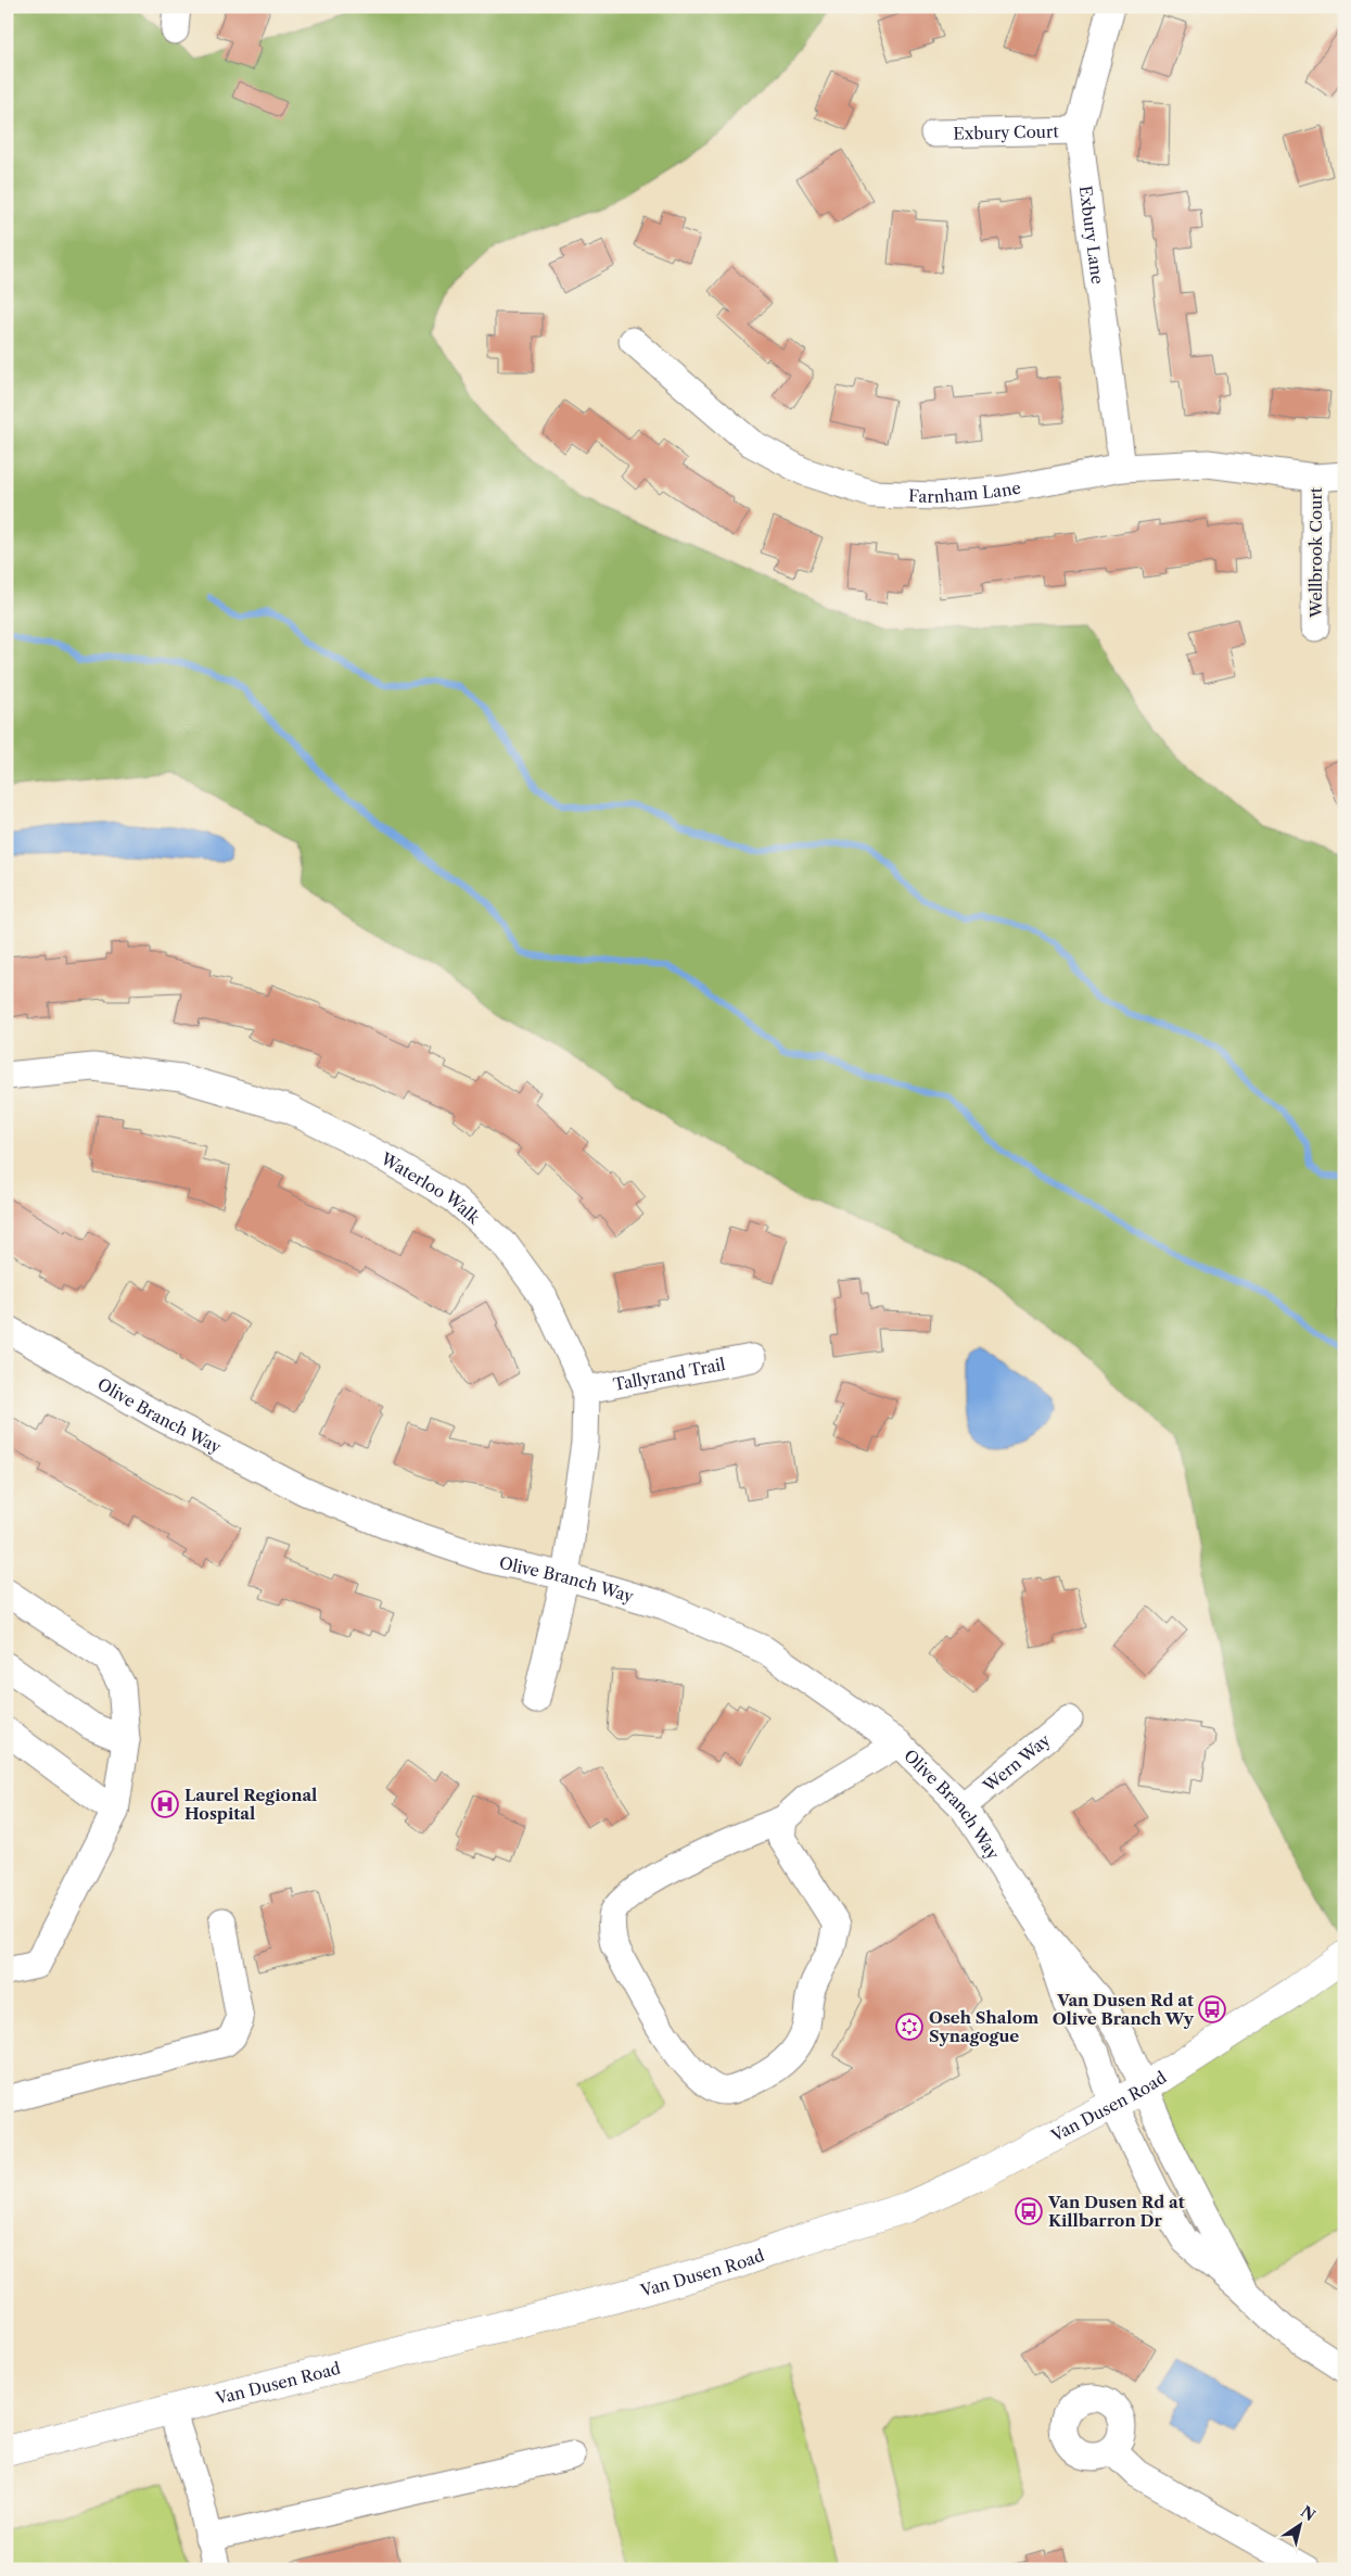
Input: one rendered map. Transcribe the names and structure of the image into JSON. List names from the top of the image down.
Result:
{
  "streets": {
    "main road": ["Van Dusen Road"],
    "street": [
      "Exbury Court",
      "Exbury Lane",
      "Farnham Lane",
      "Wellbrook Court",
      "Waterloo Walk",
      "Tallyrand Trail",
      "Olive Branch Way",
      "Wern Way"
    ]
  },
  "crossings": [
    ["Exbury Court", "Exbury Lane"],
    ["Exbury Lane", "Farnham Lane"],
    ["Farnham Lane", "Wellbrook Court"],
    ["Waterloo Walk", "Tallyrand Trail"],
    ["Waterloo Walk", "Olive Branch Way"],
    ["Olive Branch Way", "Wern Way"],
    ["Olive Branch Way", "Van Dusen Road"]
  ],
  "places": {
    "hospital": ["Laurel Regional Hospital"],
    "bus stop": ["Van Dusen Rd at Olive Branch Wy", "Van Dusen Rd at Killbarron Dr"],
    "synagogue": ["Oseh Shalom Synagogue"]
  },
  "north": "top right"
}
